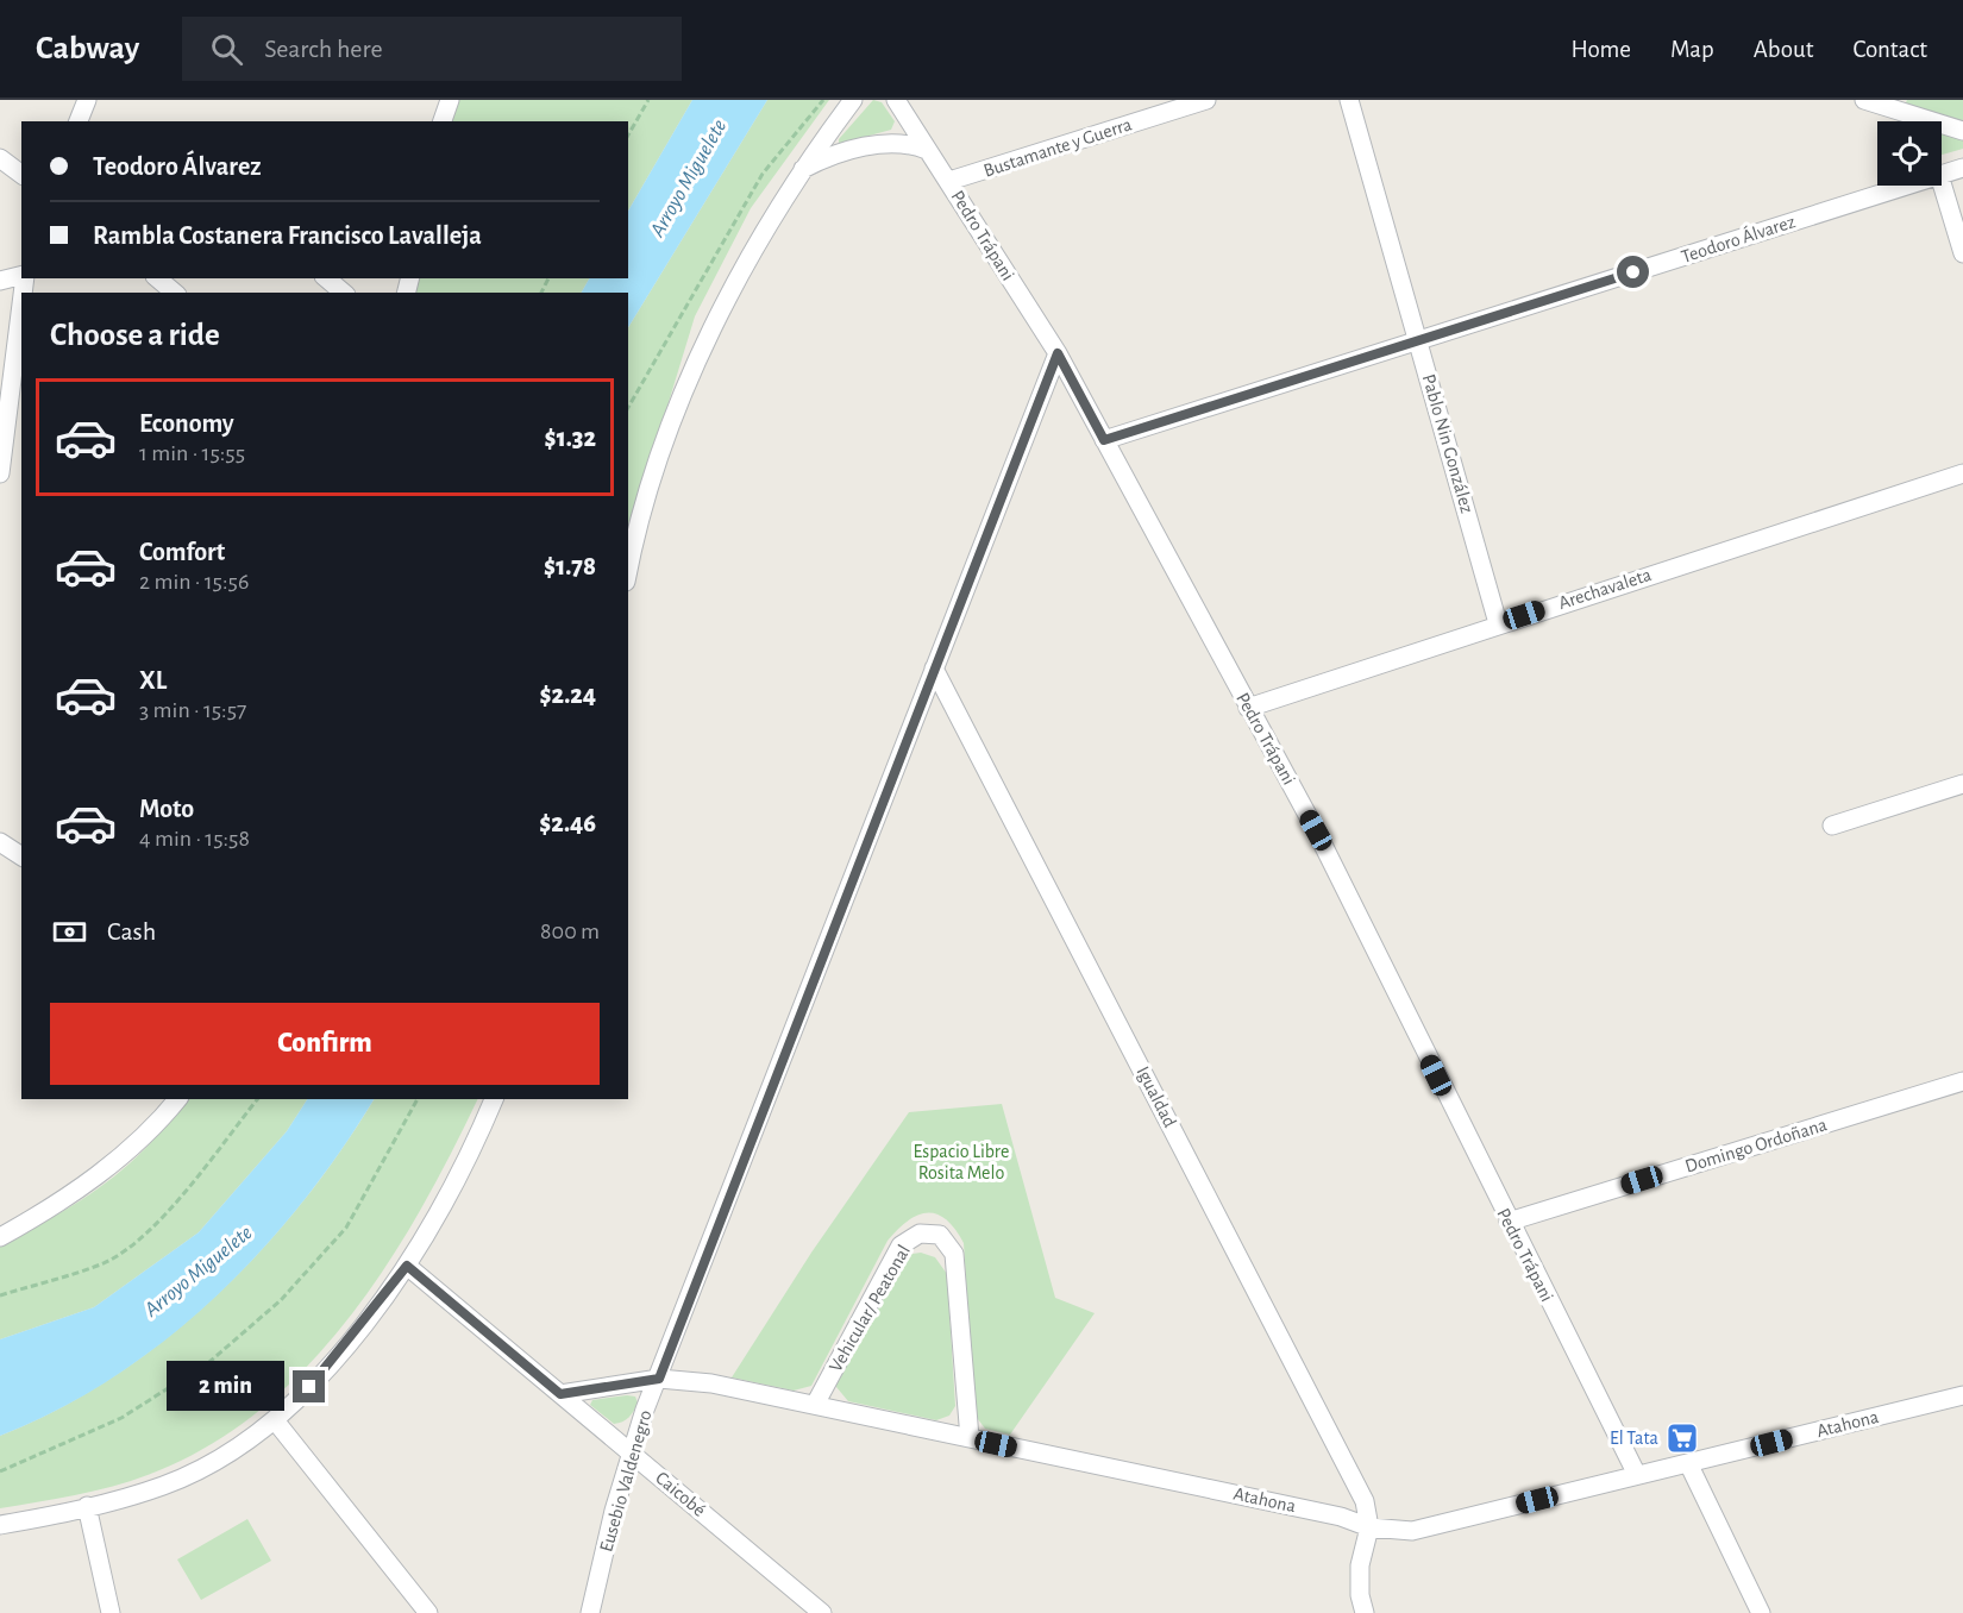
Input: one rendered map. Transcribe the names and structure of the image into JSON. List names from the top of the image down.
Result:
{
  "streets": {
    "street": [
      "Bustamante y Guerra",
      "Pedro Trápani",
      "Teodoro Álvarez",
      "Pablo Nin González",
      "Arechavaleta",
      "Igualdad",
      "Domingo Ordoñana",
      "Vehicular/ Peatonal",
      "Atahona",
      "Eusebio Valdenegro",
      "Caicobé"
    ]
  },
  "crossings": [
    ["Bustamante y Guerra", "Pedro Trápani"],
    ["Pedro Trápani", "Teodoro Álvarez"],
    ["Pedro Trápani", "Arechavaleta"],
    ["Pedro Trápani", "Domingo Ordoñana"],
    ["Pedro Trápani", "Atahona"],
    ["Pedro Trápani", "Eusebio Valdenegro"],
    ["Teodoro Álvarez", "Pablo Nin González"],
    ["Pablo Nin González", "Arechavaleta"],
    ["Igualdad", "Atahona"],
    ["Igualdad", "Eusebio Valdenegro"],
    ["Vehicular/ Peatonal", "Atahona"],
    ["Atahona", "Eusebio Valdenegro"],
    ["Atahona", "Caicobé"],
    ["Eusebio Valdenegro", "Caicobé"]
  ],
  "water": ["Arroyo Miguelete"],
  "parks": ["Espacio Libre Rosita Melo"],
  "places": {
    "supermarket": ["El Tata"]
  },
  "page": {
    "header": "Cabway",
    "search": "Search here",
    "nav": [
      "Home",
      "Map",
      "About",
      "Contact"
    ],
    "banner": ["Teodoro Álvarez", "Rambla Costanera Francisco Lavalleja"],
    "heading": "Choose a ride",
    "list": [
      {
        "name": "Economy",
        "note": "1 min · 15:55",
        "value": "$1.32"
      },
      {
        "name": "Comfort",
        "note": "2 min · 15:56",
        "value": "$1.78"
      },
      {
        "name": "XL",
        "note": "3 min · 15:57",
        "value": "$2.24"
      },
      {
        "name": "Moto",
        "note": "4 min · 15:58",
        "value": "$2.46"
      }
    ],
    "pay": ["Cash", "800 m"],
    "buttons": "Confirm",
    "bubble": "2 min"
  }
}
